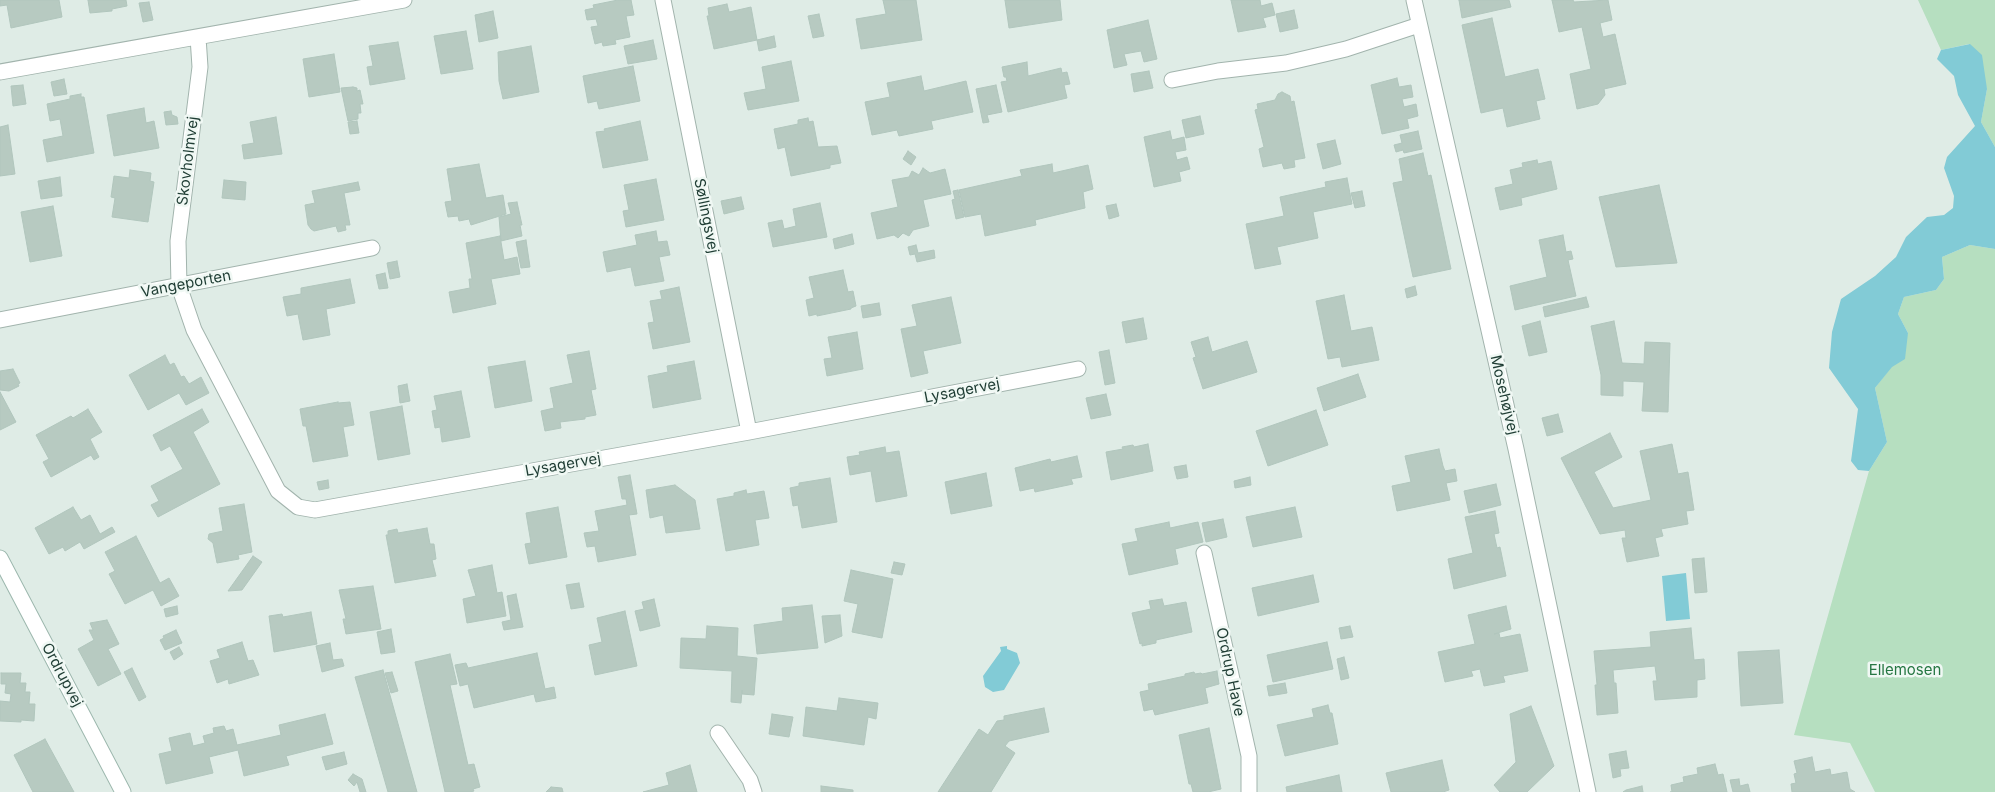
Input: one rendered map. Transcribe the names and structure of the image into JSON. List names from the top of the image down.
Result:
{
  "streets": {
    "street": [
      "Skovholmvej",
      "Søllingsvej",
      "Vangeporten",
      "Lysagervej",
      "Mosehøjvej",
      "Ordrup Have",
      "Ordrupvej"
    ]
  },
  "crossings": [
    ["Skovholmvej", "Vangeporten"],
    ["Skovholmvej", "Lysagervej"],
    ["Søllingsvej", "Lysagervej"],
    ["Vangeporten", "Lysagervej"]
  ],
  "parks": ["Ellemosen"]
}
